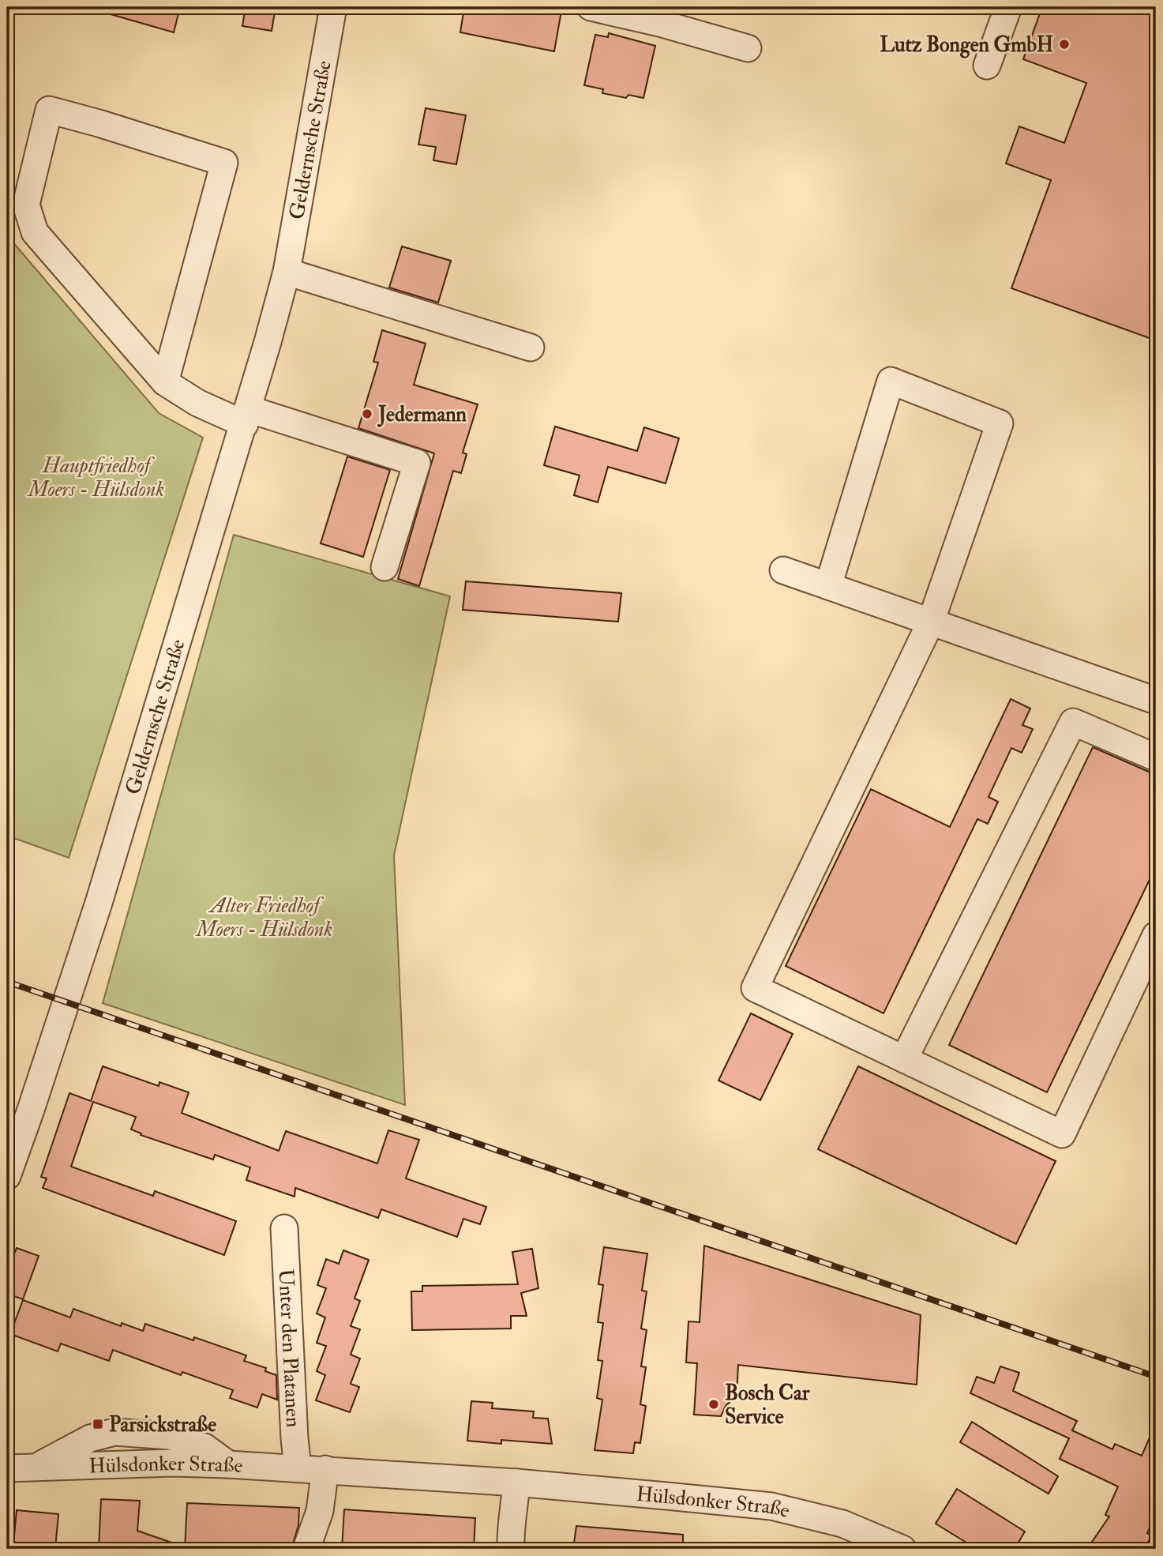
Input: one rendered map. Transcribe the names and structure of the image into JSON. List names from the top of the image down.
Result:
{
  "streets": {
    "street": ["Geldernsche Straße", "Unter den Platanen", "Hülsdonker Straße"]
  },
  "crossings": [
    ["Unter den Platanen", "Hülsdonker Straße"]
  ],
  "parks": ["Hauptfriedhof Moers - Hülsdonk", "Alter Friedhof Moers - Hülsdonk"],
  "places": {
    "other": ["Lutz Bongen GmbH", "Jedermann", "Bosch Car Service"],
    "transit": ["Parsickstraße"]
  }
}
